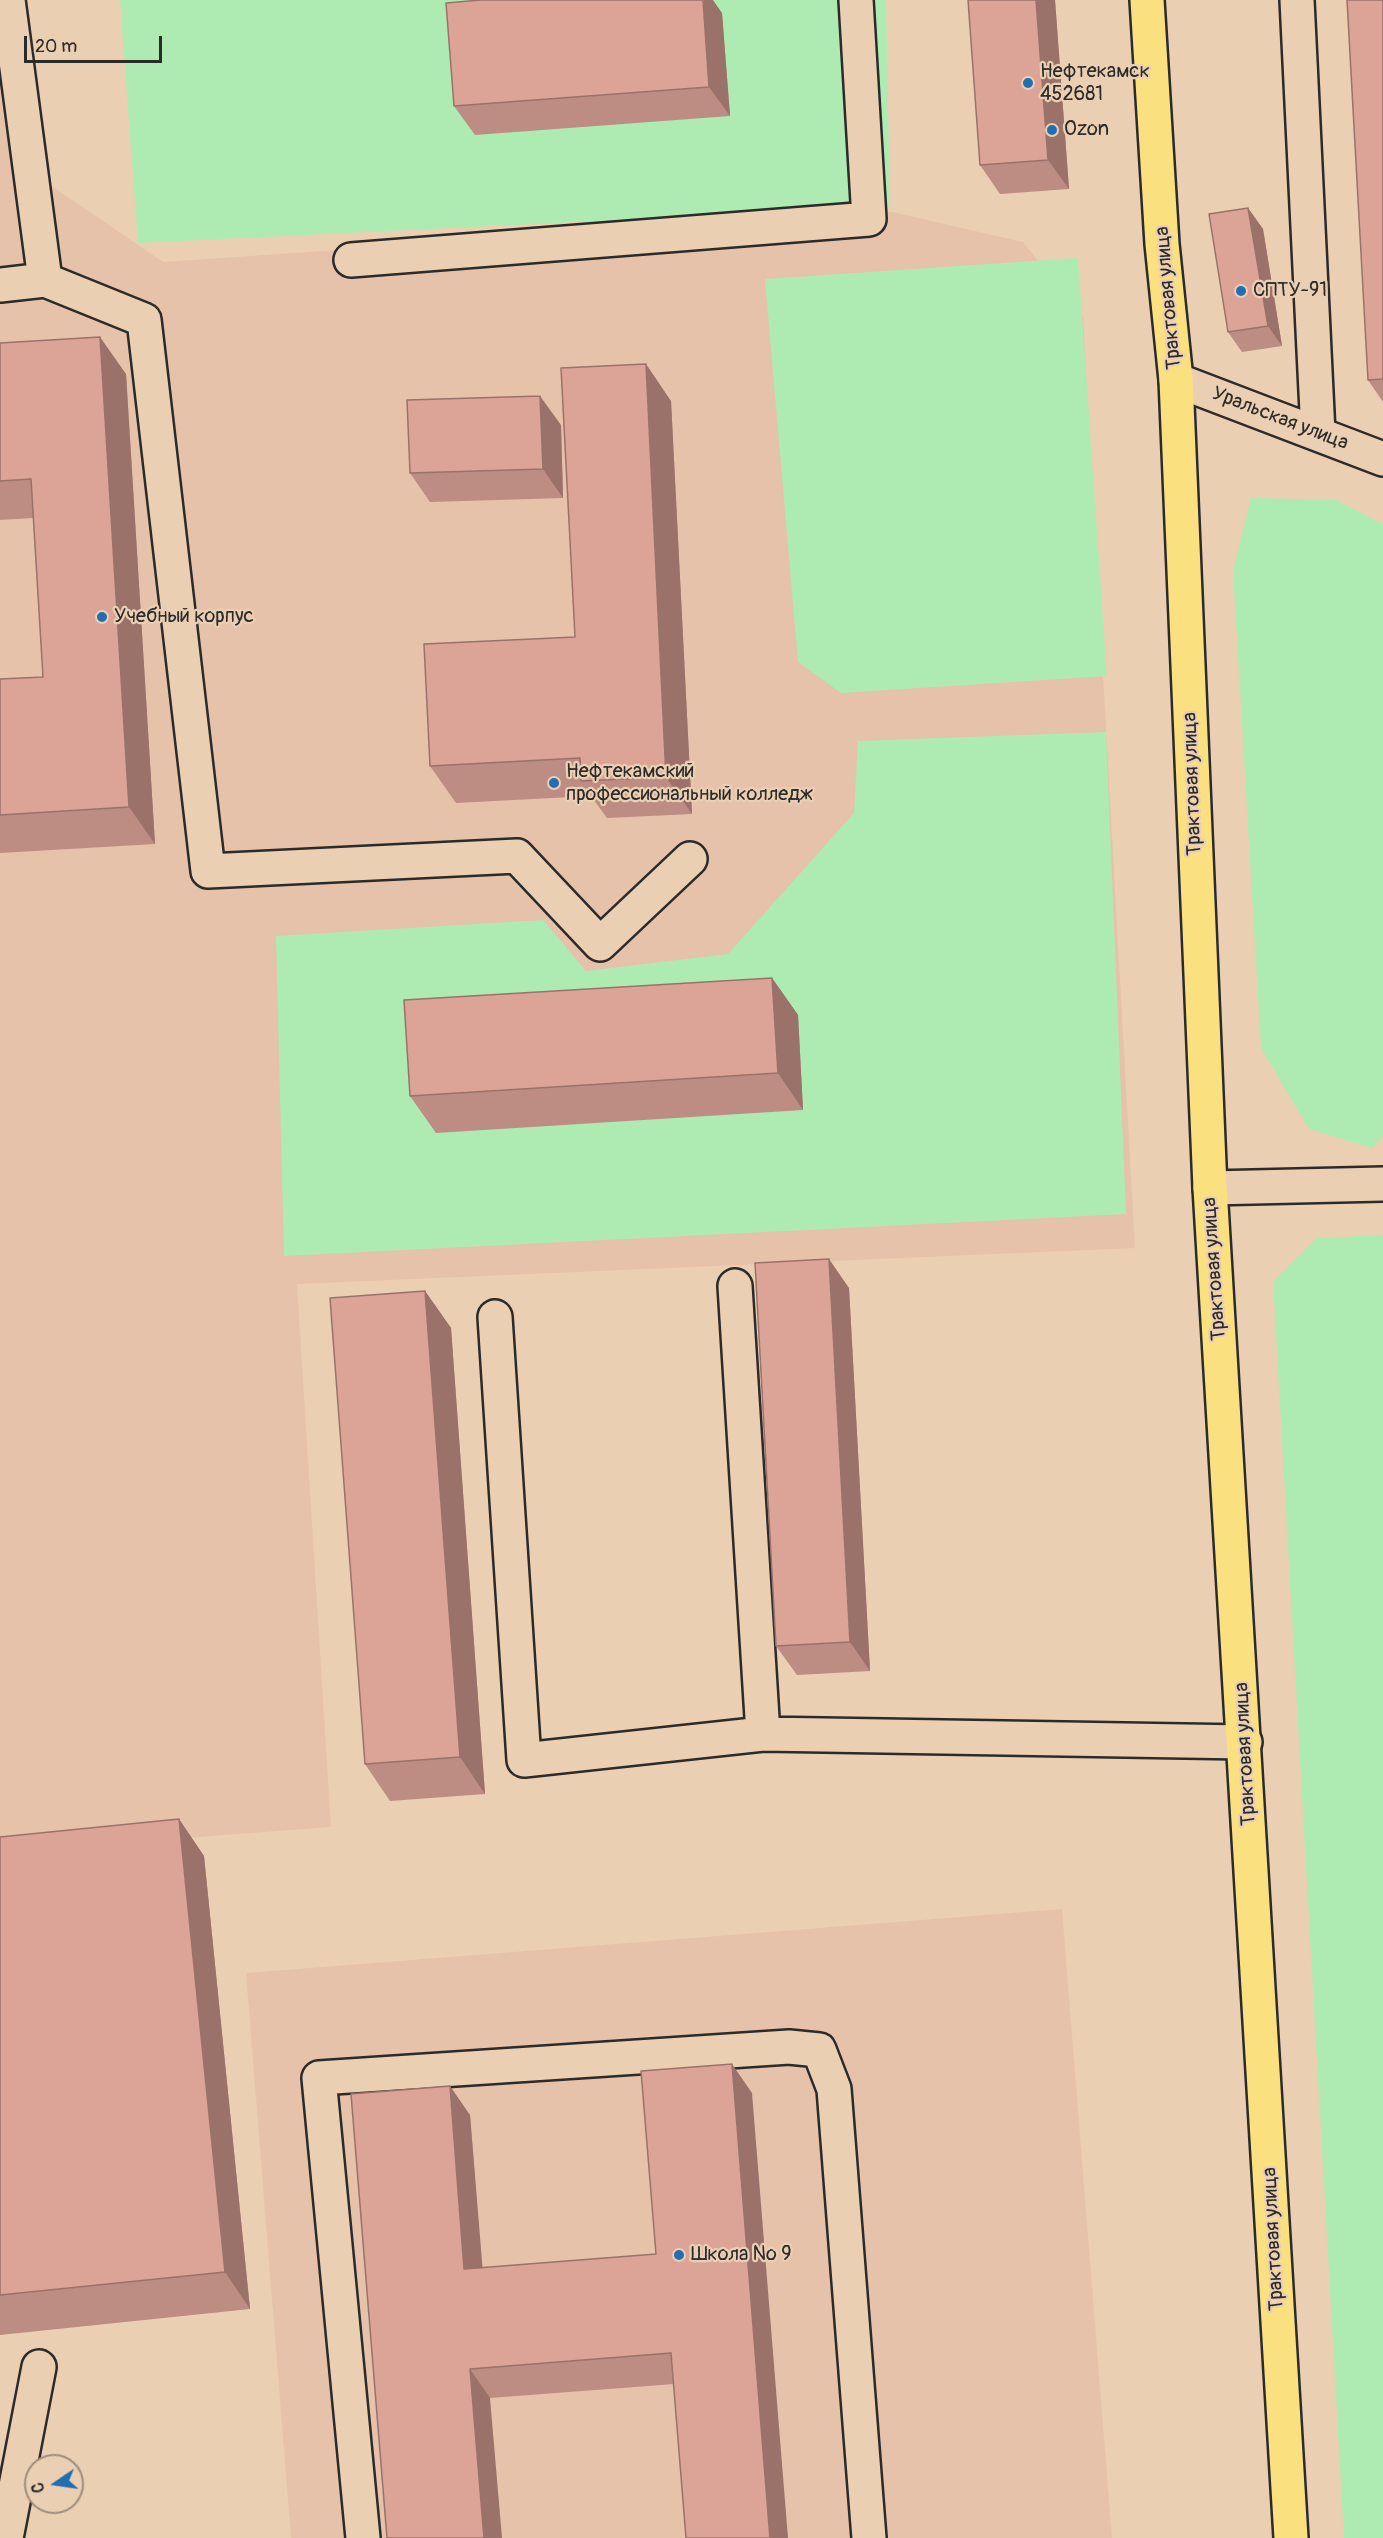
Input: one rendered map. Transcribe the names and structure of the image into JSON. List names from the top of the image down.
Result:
{
  "streets": {
    "main road": ["Трактовая улица"],
    "street": ["Уральская улица"]
  },
  "crossings": [
    ["Трактовая улица", "Уральская улица"]
  ],
  "places": [
    "Нефтекамск 452681",
    "Ozon",
    "СПТУ-91",
    "Учебный корпус",
    "Нефтекамский профессиональный колледж",
    "Школа № 9"
  ],
  "scale_bar": "20 m",
  "north": "left"
}
